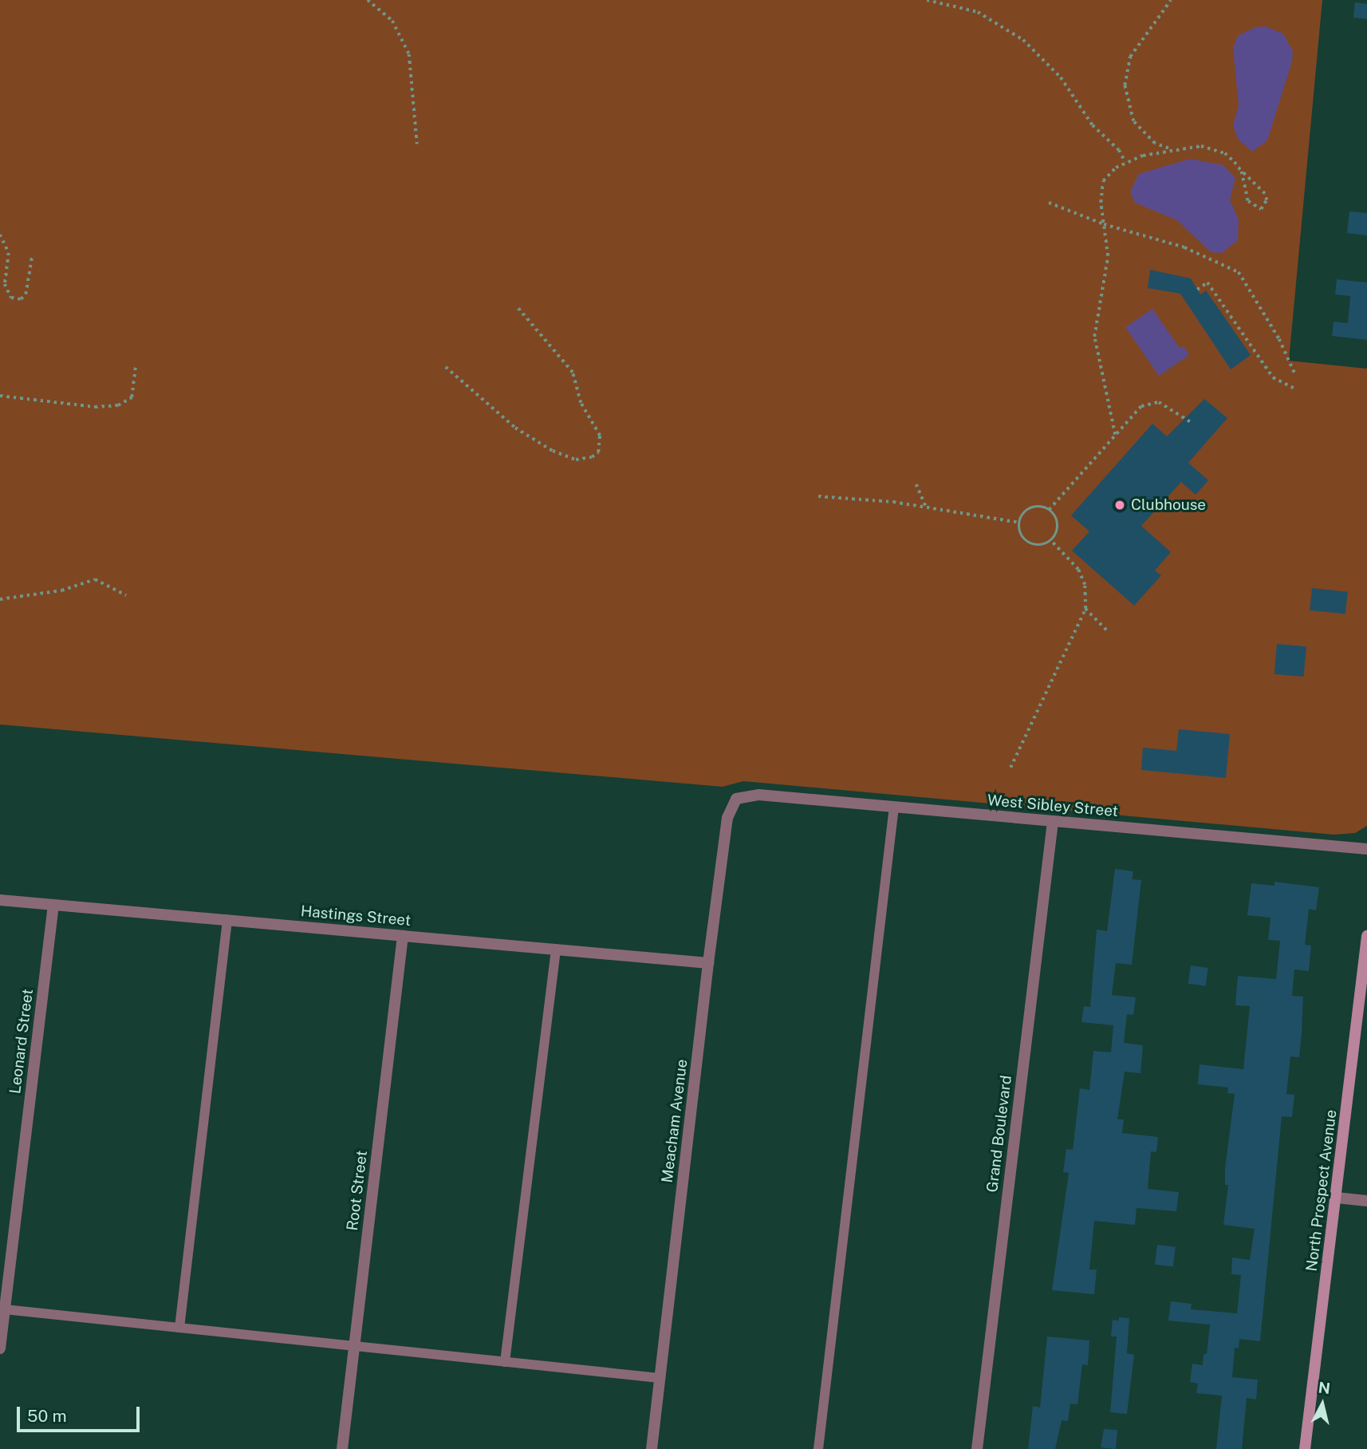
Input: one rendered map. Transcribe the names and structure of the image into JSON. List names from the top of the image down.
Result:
{
  "streets": {
    "street": [
      "West Sibley Street",
      "Hastings Street",
      "Leonard Street",
      "Meacham Avenue",
      "Grand Boulevard",
      "Root Street",
      "North Prospect Avenue"
    ]
  },
  "crossings": [
    ["West Sibley Street", "Meacham Avenue"],
    ["West Sibley Street", "Grand Boulevard"],
    ["Hastings Street", "Leonard Street"],
    ["Hastings Street", "Meacham Avenue"],
    ["Hastings Street", "Root Street"]
  ],
  "places": ["Clubhouse"],
  "scale_bar": "50 m",
  "north": "top"
}
